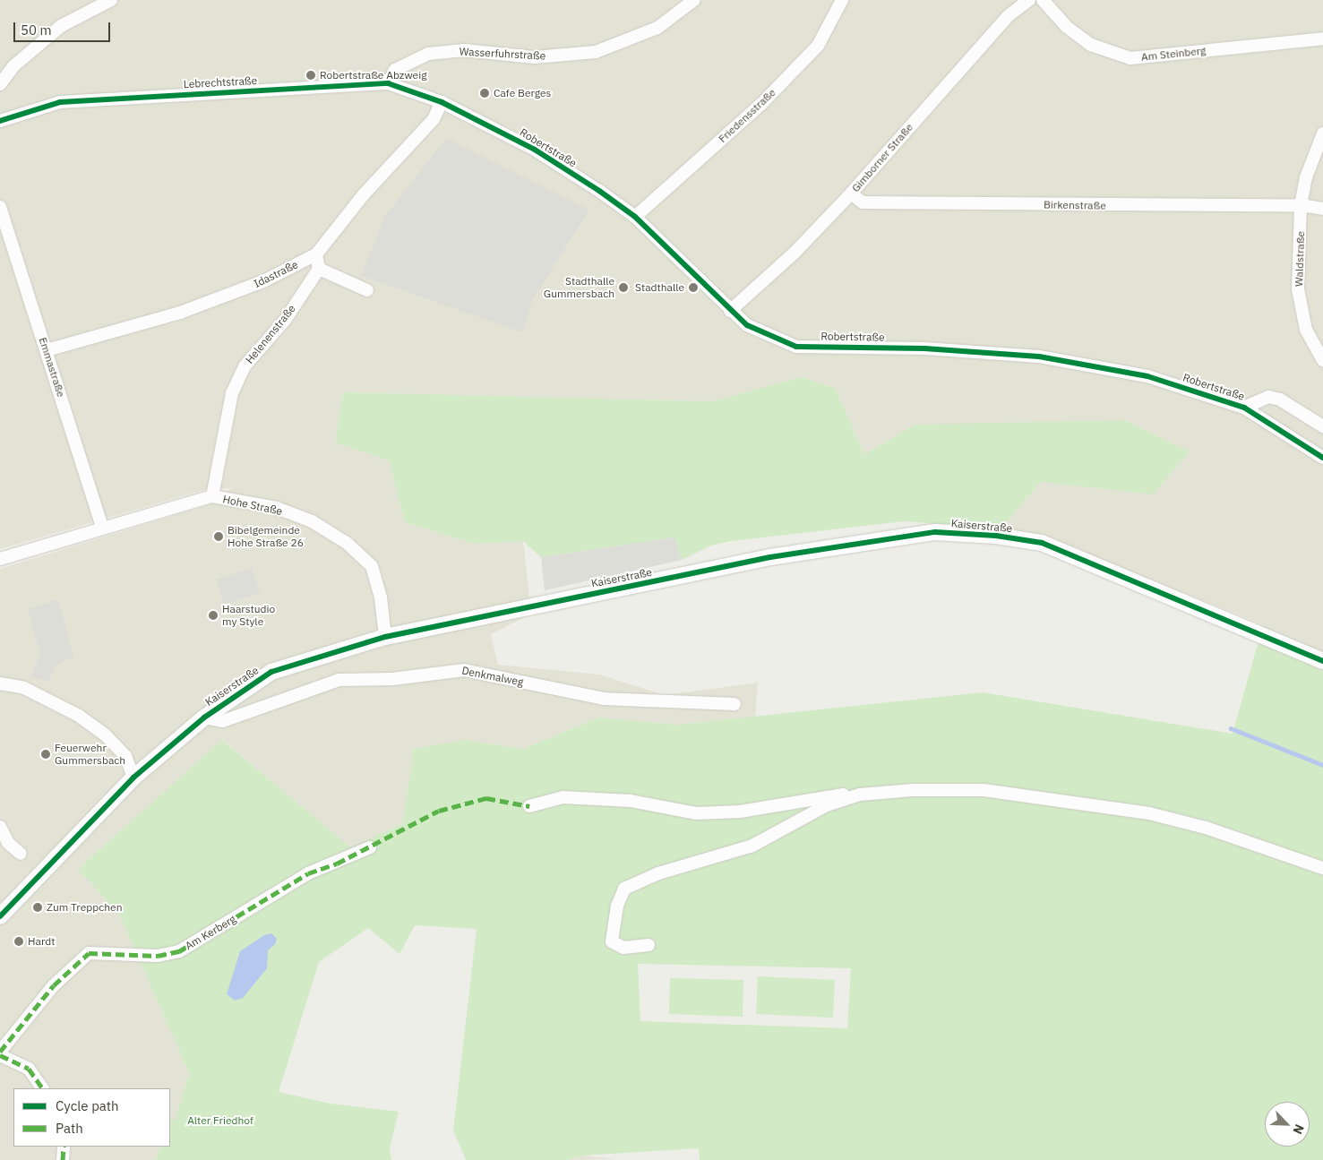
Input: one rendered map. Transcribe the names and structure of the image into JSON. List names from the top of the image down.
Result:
{
  "streets": {
    "street": [
      "Wasserfuhrstraße",
      "Am Steinberg",
      "Lebrechtstraße",
      "Friedensstraße",
      "Robertstraße",
      "Gimborner Straße",
      "Birkenstraße",
      "Waldstraße",
      "Idastraße",
      "Helenenstraße",
      "Emmastraße",
      "Hohe Straße",
      "Kaiserstraße",
      "Denkmalweg",
      "Am Kerberg"
    ]
  },
  "crossings": [
    ["Wasserfuhrstraße", "Lebrechtstraße"],
    ["Lebrechtstraße", "Robertstraße"],
    ["Lebrechtstraße", "Idastraße"],
    ["Friedensstraße", "Robertstraße"],
    ["Robertstraße", "Gimborner Straße"],
    ["Robertstraße", "Idastraße"],
    ["Gimborner Straße", "Birkenstraße"],
    ["Birkenstraße", "Waldstraße"],
    ["Idastraße", "Emmastraße"],
    ["Helenenstraße", "Hohe Straße"],
    ["Emmastraße", "Hohe Straße"],
    ["Hohe Straße", "Kaiserstraße"],
    ["Kaiserstraße", "Denkmalweg"]
  ],
  "parks": ["Alter Friedhof"],
  "places": [
    "Robertstraße Abzweig",
    "Cafe Berges",
    "Stadthalle Gummersbach",
    "Stadthalle",
    "Bibelgemeinde Hohe Straße 26",
    "Haarstudio my Style",
    "Feuerwehr Gummersbach",
    "Zum Treppchen",
    "Hardt"
  ],
  "legend": ["Cycle path", "Path"],
  "scale_bar": "50 m",
  "north": "bottom right"
}
